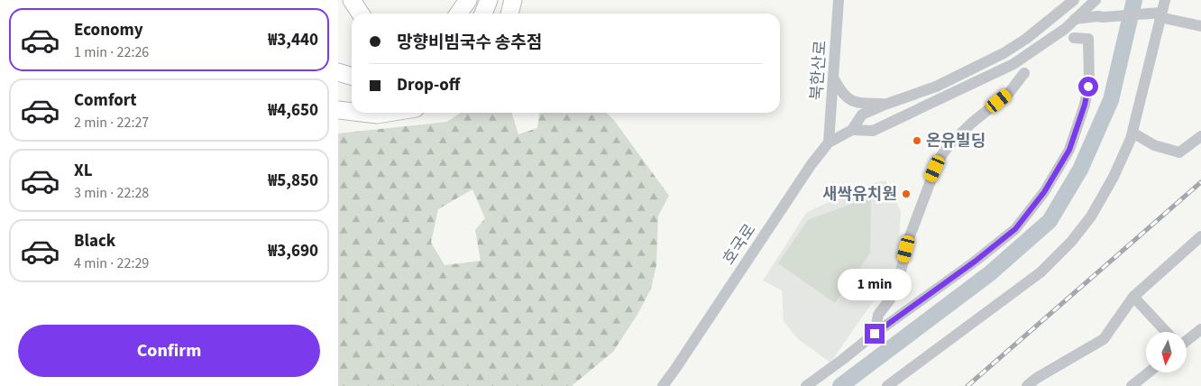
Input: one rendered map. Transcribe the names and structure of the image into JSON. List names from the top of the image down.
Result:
{
  "streets": {
    "street": ["북한산로", "호국로"]
  },
  "crossings": [
    ["북한산로", "호국로"]
  ],
  "places": ["온유빌딩", "새싹유치원"],
  "north": "bottom",
  "page": {
    "list": [
      {
        "name": "Economy",
        "note": "1 min · 22:26",
        "value": "₩3,440"
      },
      {
        "name": "Comfort",
        "note": "2 min · 22:27",
        "value": "₩4,650"
      },
      {
        "name": "XL",
        "note": "3 min · 22:28",
        "value": "₩5,850"
      },
      {
        "name": "Black",
        "note": "4 min · 22:29",
        "value": "₩3,690"
      }
    ],
    "banner": ["망향비빔국수 송추점", "Drop-off"],
    "bubble": "1 min",
    "buttons": "Confirm"
  }
}
